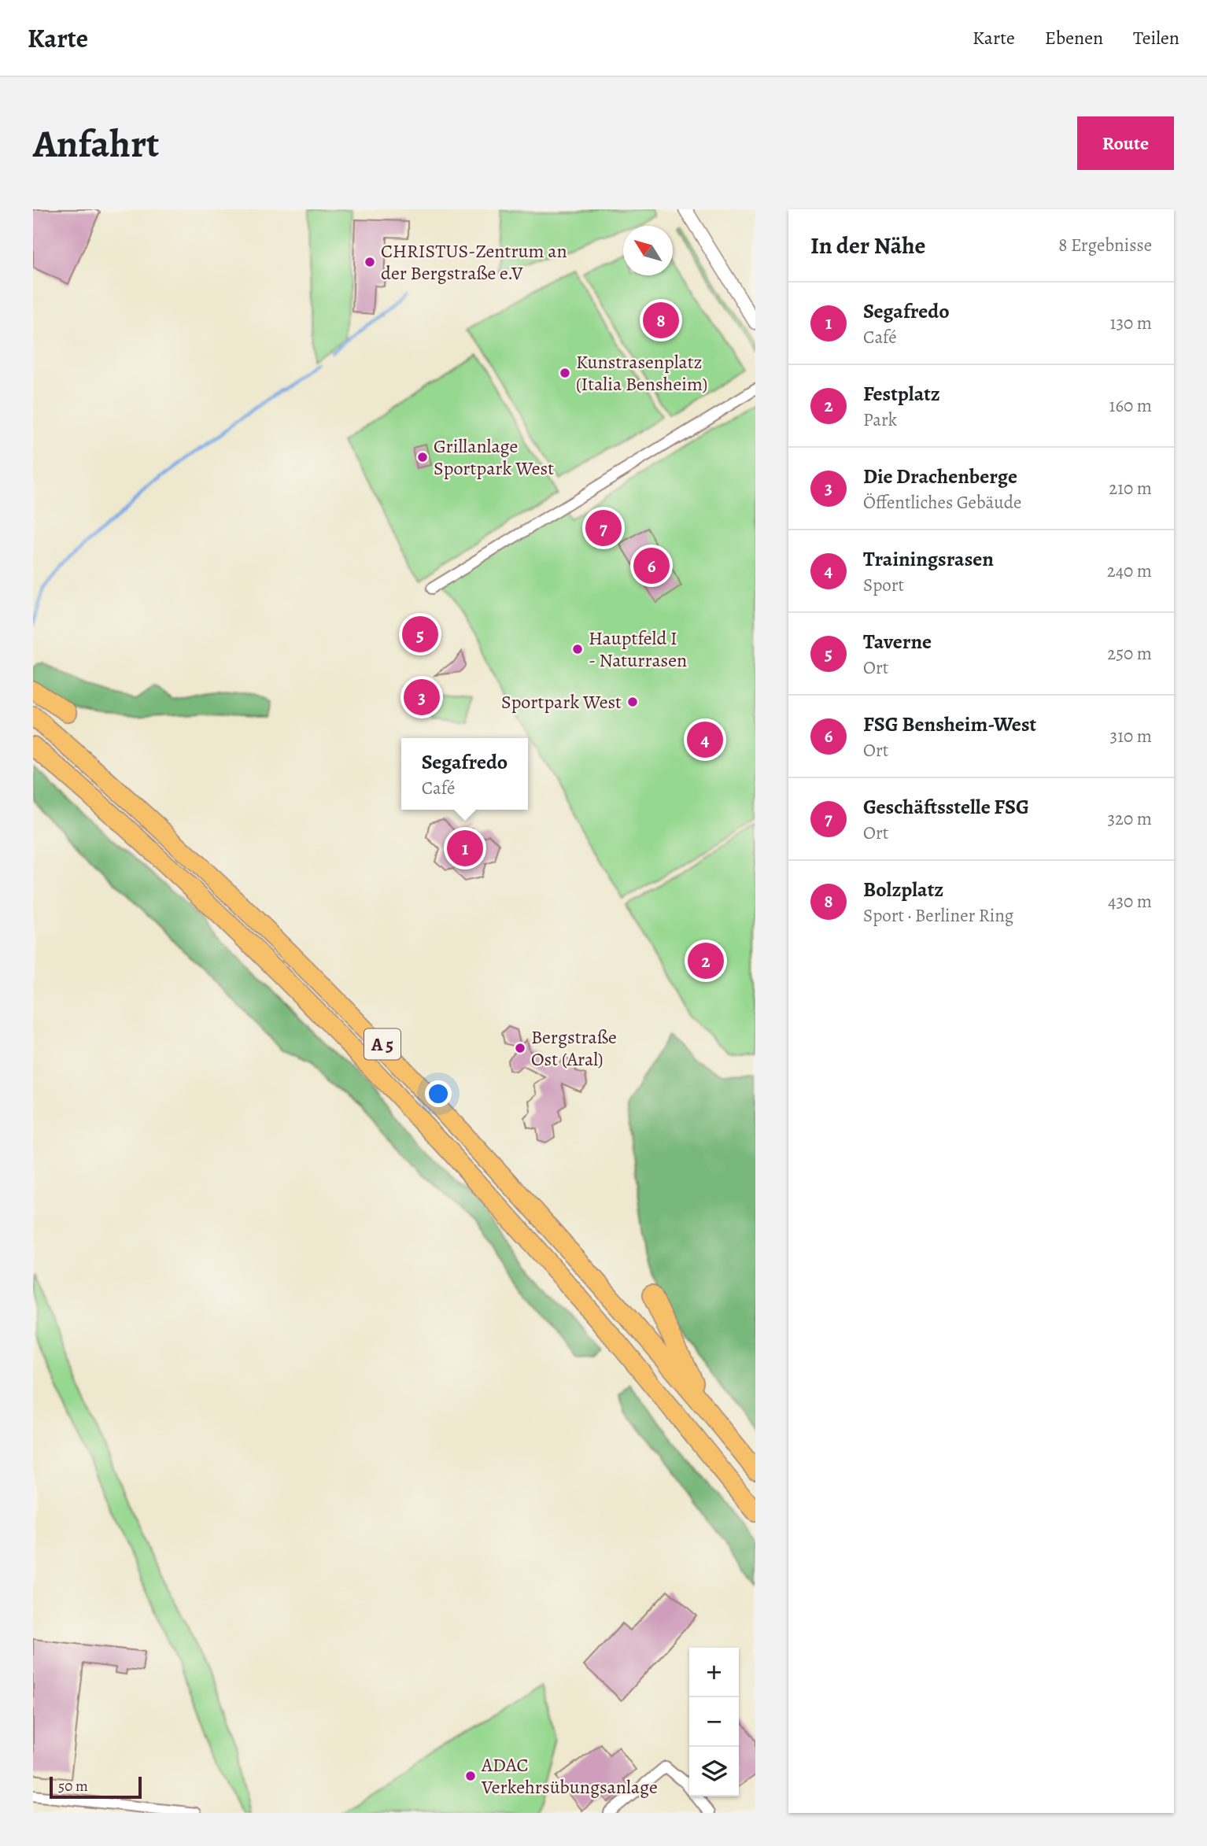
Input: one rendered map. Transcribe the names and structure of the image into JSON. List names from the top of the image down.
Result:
{
  "streets": {
    "highway": ["A 5"]
  },
  "places": [
    "CHRISTUS-Zentrum an der Bergstraße e.V",
    "Kunstrasenplatz (Italia Bensheim)",
    "Grillanlage Sportpark West",
    "Hauptfeld I - Naturrasen",
    "Sportpark West",
    "Bergstraße Ost (Aral)",
    "ADAC Verkehrsübungsanlage"
  ],
  "scale_bar": "50 m",
  "north": "top left",
  "page": {
    "header": "Karte",
    "nav": ["Karte", "Ebenen", "Teilen"],
    "buttons": "Route",
    "title": "Anfahrt",
    "heading": ["In der Nähe", "8 Ergebnisse"],
    "list": [
      {
        "mark": "1",
        "name": "Segafredo",
        "note": "Café",
        "value": "130 m"
      },
      {
        "mark": "2",
        "name": "Festplatz",
        "note": "Park",
        "value": "160 m"
      },
      {
        "mark": "3",
        "name": "Die Drachenberge",
        "note": "Öffentliches Gebäude",
        "value": "210 m"
      },
      {
        "mark": "4",
        "name": "Trainingsrasen",
        "note": "Sport",
        "value": "240 m"
      },
      {
        "mark": "5",
        "name": "Taverne",
        "note": "Ort",
        "value": "250 m"
      },
      {
        "mark": "6",
        "name": "FSG Bensheim-West",
        "note": "Ort",
        "value": "310 m"
      },
      {
        "mark": "7",
        "name": "Geschäftsstelle FSG",
        "note": "Ort",
        "value": "320 m"
      },
      {
        "mark": "8",
        "name": "Bolzplatz",
        "note": "Sport · Berliner Ring",
        "value": "430 m"
      }
    ],
    "pins": [
      "8",
      "7",
      "6",
      "5",
      "3",
      "4",
      "1",
      "2"
    ],
    "popup": ["Segafredo", "Café"],
    "map_buttons": ["+", "−"],
    "scale": "50 m"
  }
}
